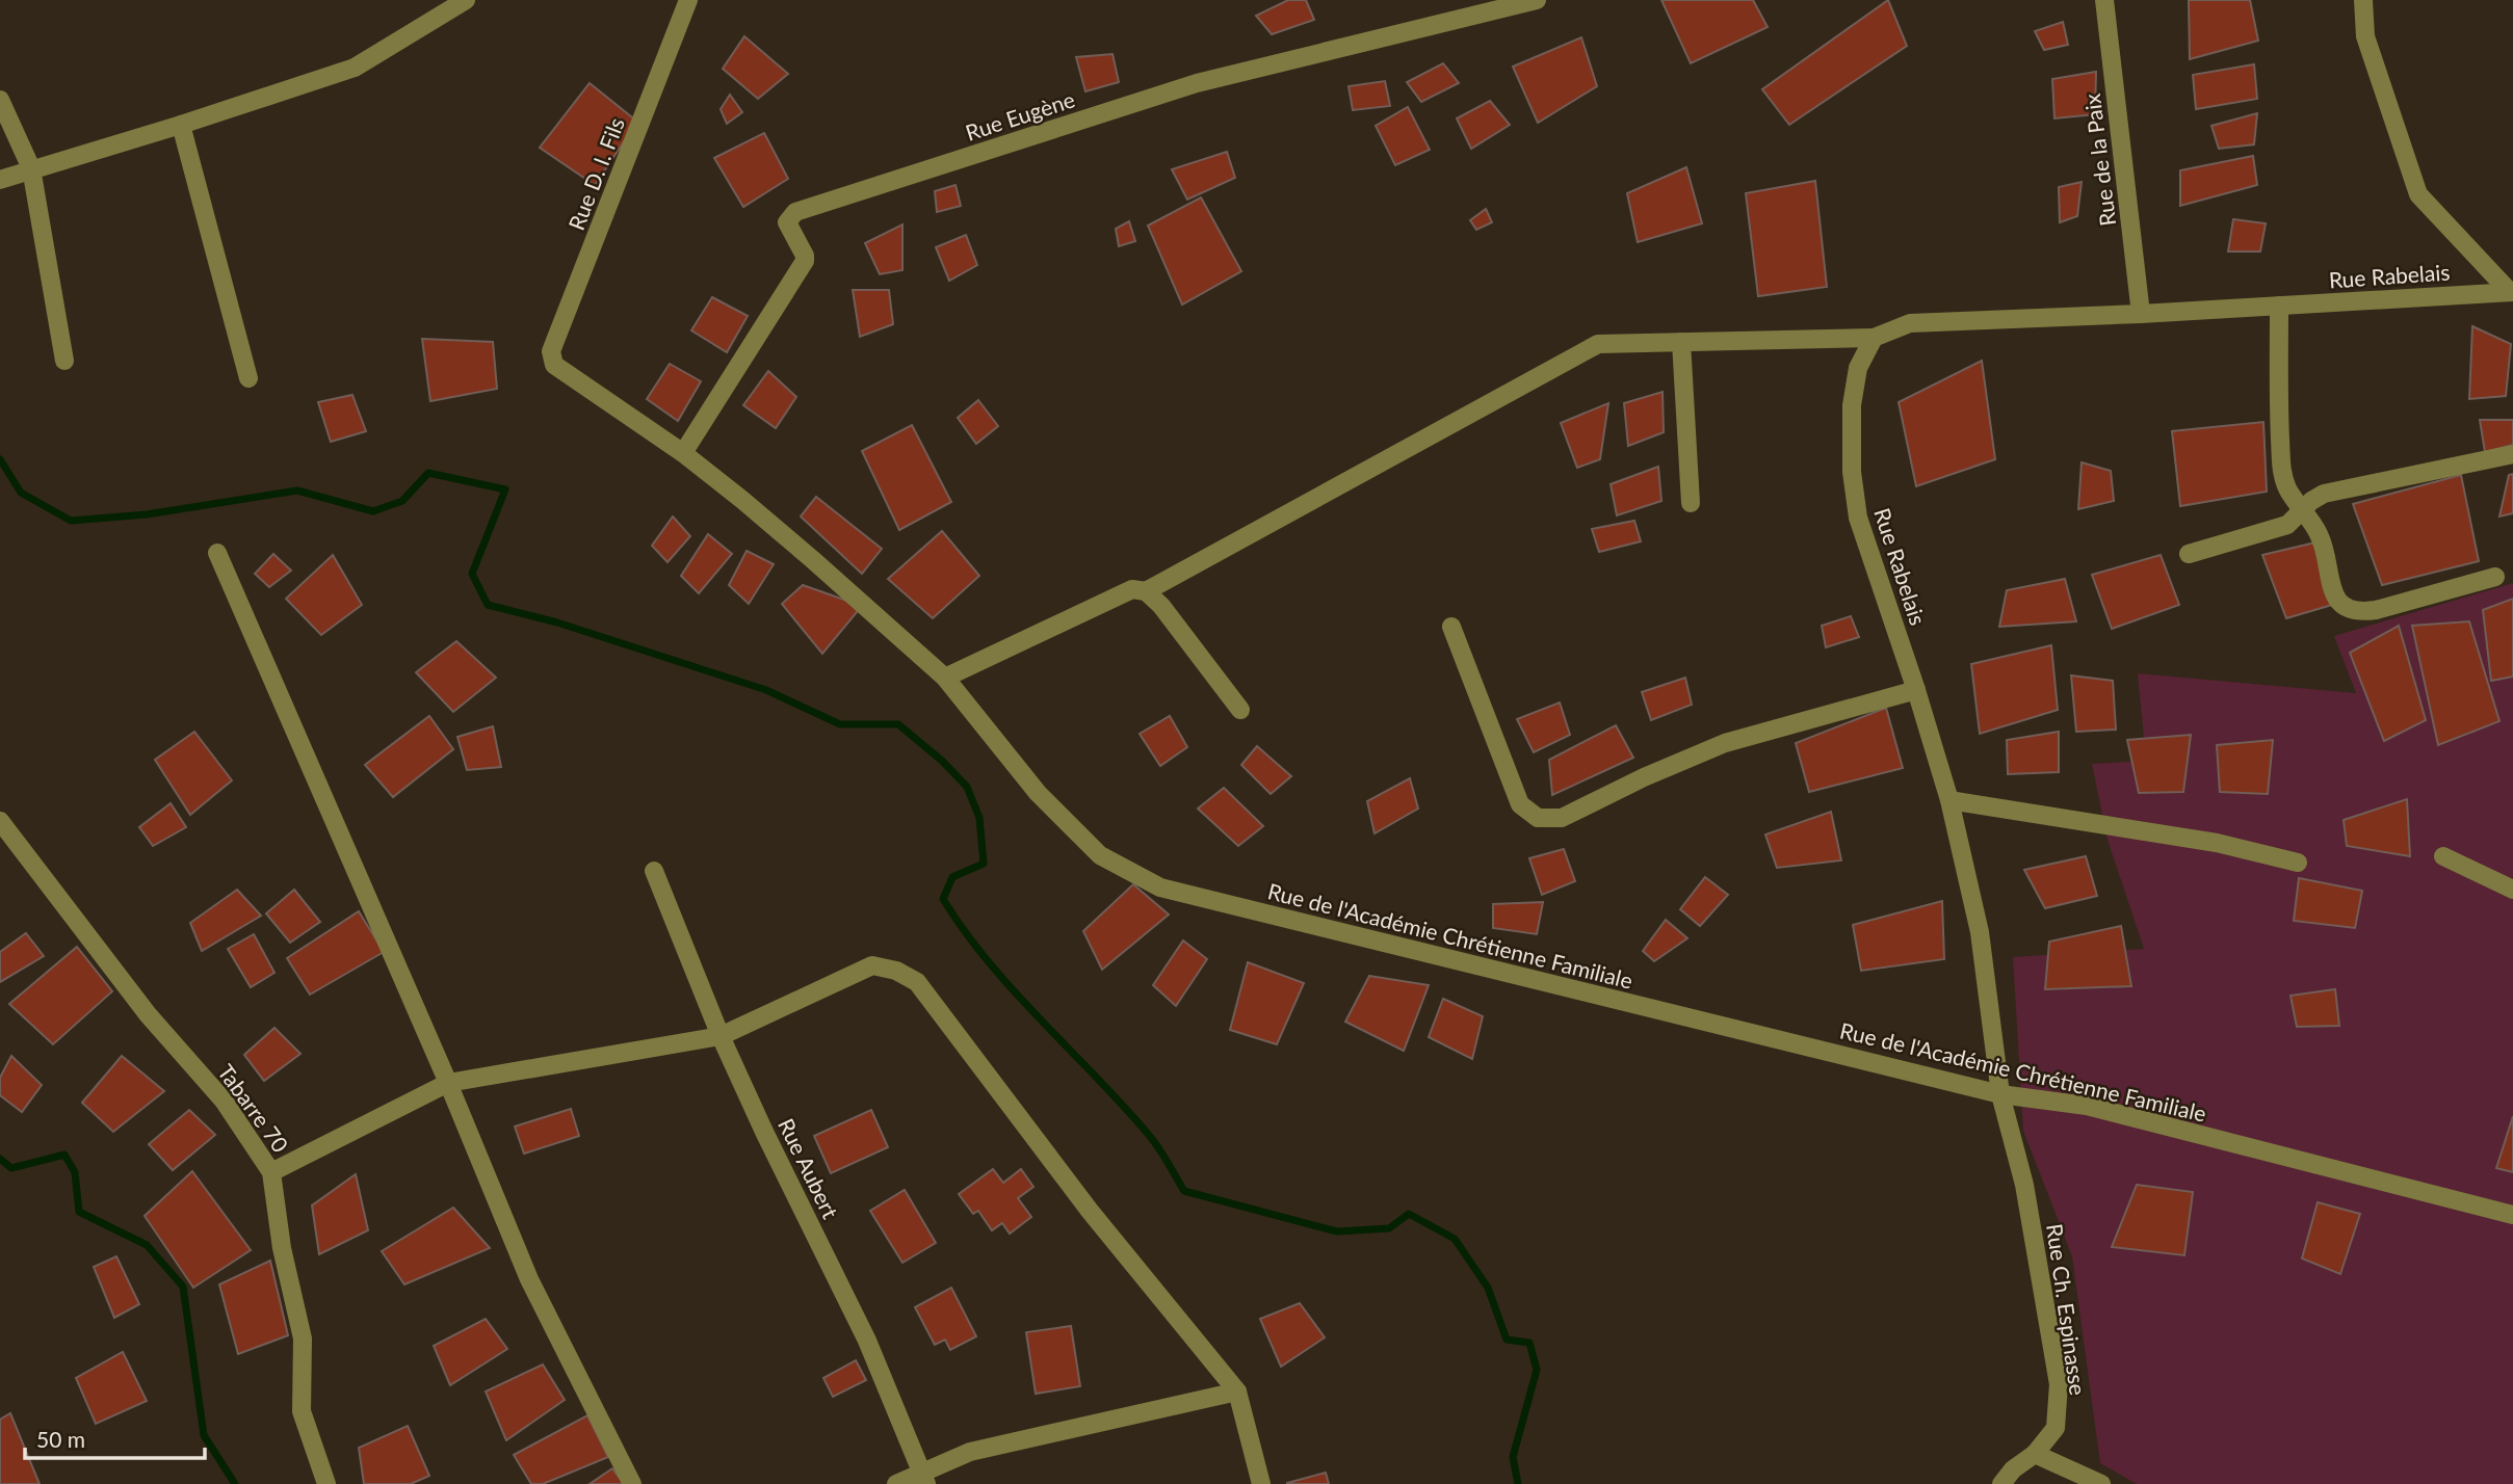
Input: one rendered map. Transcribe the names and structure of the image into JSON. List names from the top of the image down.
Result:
{
  "streets": {
    "street": [
      "Rue Eugène",
      "Rue de la Paix",
      "Rue D. I. Fils",
      "Rue Rabelais",
      "Rue de l'Académie Chrétienne Familiale",
      "Tabarre 70",
      "Rue Aubert",
      "Rue Ch. Espinasse"
    ]
  },
  "crossings": [
    ["Rue Eugène", "Rue de l'Académie Chrétienne Familiale"],
    ["Rue de la Paix", "Rue Rabelais"],
    ["Rue D. I. Fils", "Rue de l'Académie Chrétienne Familiale"],
    ["Rue Rabelais", "Rue de l'Académie Chrétienne Familiale"],
    ["Rue Rabelais", "Rue Ch. Espinasse"],
    ["Rue de l'Académie Chrétienne Familiale", "Rue Ch. Espinasse"]
  ],
  "scale_bar": "50 m"
}
